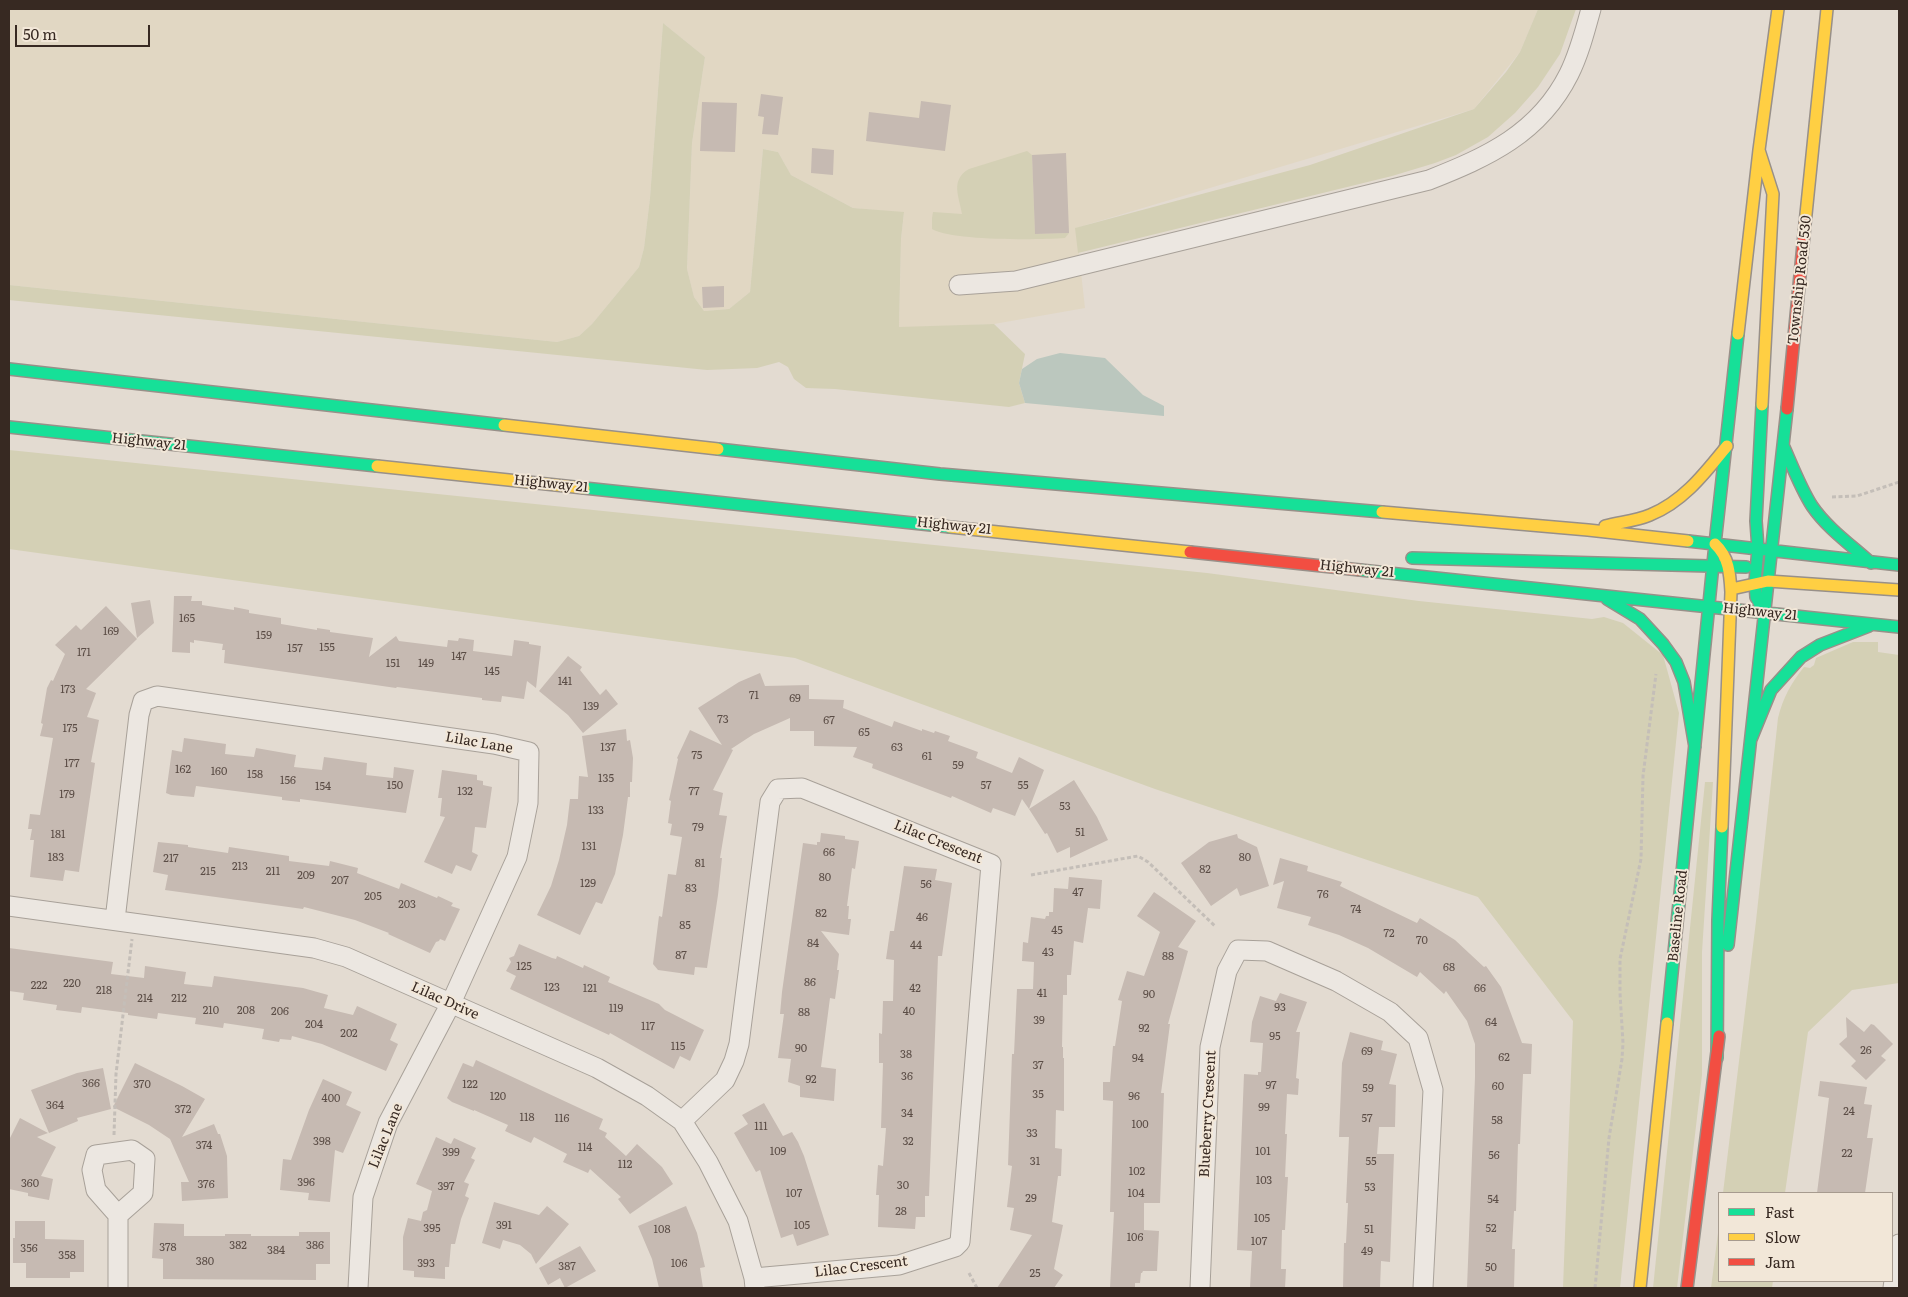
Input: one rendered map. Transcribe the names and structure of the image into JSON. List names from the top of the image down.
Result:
{
  "streets": {
    "main road": ["Township Road 530", "Highway 21", "Baseline Road"],
    "street": [
      "Lilac Lane",
      "Lilac Crescent",
      "Lilac Drive",
      "Blueberry Crescent"
    ]
  },
  "crossings": [
    ["Highway 21", "Baseline Road"],
    ["Lilac Lane", "Lilac Drive"],
    ["Lilac Crescent", "Lilac Drive"]
  ],
  "house_numbers": [
    "165",
    "169",
    "159",
    "155",
    "157",
    "171",
    "147",
    "151",
    "149",
    "145",
    "141",
    "173",
    "71",
    "69",
    "139",
    "73",
    "67",
    "175",
    "65",
    "137",
    "63",
    "75",
    "61",
    "177",
    "59",
    "162",
    "160",
    "158",
    "135",
    "156",
    "150",
    "57",
    "55",
    "154",
    "132",
    "77",
    "179",
    "53",
    "133",
    "79",
    "51",
    "181",
    "131",
    "66",
    "183",
    "80",
    "217",
    "81",
    "213",
    "82",
    "215",
    "211",
    "209",
    "80",
    "207",
    "129",
    "56",
    "83",
    "47",
    "76",
    "205",
    "203",
    "74",
    "82",
    "46",
    "85",
    "45",
    "72",
    "70",
    "84",
    "44",
    "43",
    "87",
    "88",
    "125",
    "68",
    "86",
    "220",
    "222",
    "123",
    "121",
    "42",
    "66",
    "218",
    "41",
    "90",
    "214",
    "212",
    "93",
    "119",
    "210",
    "208",
    "206",
    "40",
    "88",
    "39",
    "64",
    "204",
    "117",
    "92",
    "202",
    "95",
    "115",
    "90",
    "26",
    "69",
    "38",
    "62",
    "94",
    "37",
    "36",
    "92",
    "366",
    "370",
    "122",
    "97",
    "60",
    "59",
    "35",
    "120",
    "96",
    "400",
    "364",
    "99",
    "372",
    "24",
    "34",
    "118",
    "116",
    "57",
    "58",
    "100",
    "111",
    "33",
    "398",
    "32",
    "374",
    "114",
    "109",
    "101",
    "399",
    "22",
    "56",
    "31",
    "55",
    "112",
    "102",
    "103",
    "396",
    "360",
    "376",
    "30",
    "397",
    "53",
    "107",
    "104",
    "29",
    "54",
    "28",
    "105",
    "391",
    "105",
    "395",
    "52",
    "108",
    "51",
    "106",
    "107",
    "382",
    "386",
    "378",
    "356",
    "384",
    "49",
    "358",
    "380",
    "393",
    "106",
    "387",
    "50",
    "25"
  ],
  "legend": ["Fast", "Slow", "Jam"],
  "scale_bar": "50 m"
}
